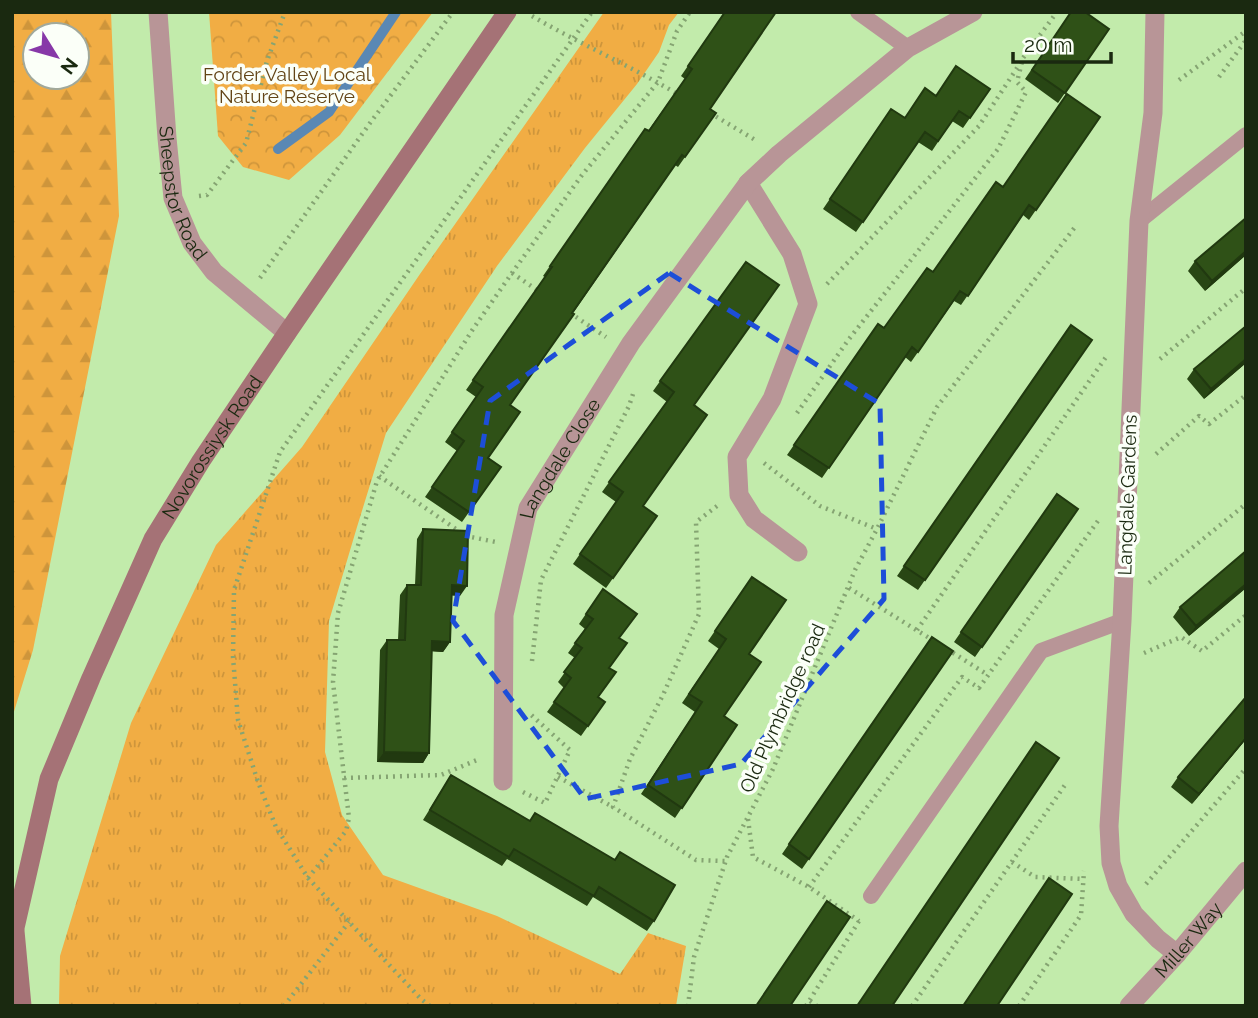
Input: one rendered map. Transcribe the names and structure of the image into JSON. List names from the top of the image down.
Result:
{
  "streets": {
    "main road": ["Novorossiysk Road"],
    "street": [
      "Sheepstor Road",
      "Langdale Close",
      "Langdale Gardens",
      "Miller Way"
    ],
    "path": ["Old Plymbridge road"]
  },
  "crossings": [
    ["Sheepstor Road", "Novorossiysk Road"],
    ["Langdale Gardens", "Miller Way"]
  ],
  "parks": ["Forder Valley Local Nature Reserve"],
  "scale_bar": "20 m",
  "north": "bottom right"
}
